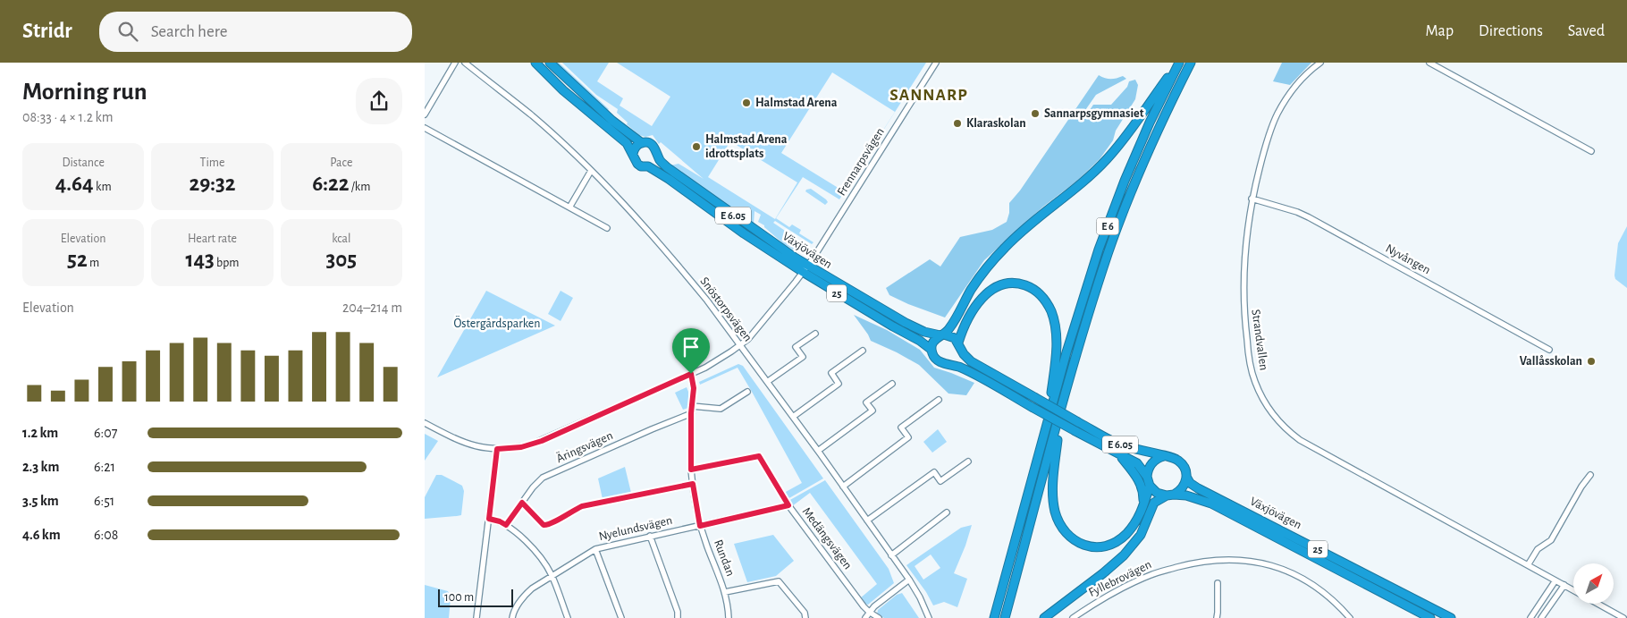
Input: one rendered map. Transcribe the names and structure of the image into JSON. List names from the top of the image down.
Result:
{
  "streets": {
    "highway": [
      "E 6.05",
      "E 6",
      "Växjövägen",
      "25"
    ],
    "street": [
      "Frennarpsvägen",
      "Nyvången",
      "Snöstorpsvägen",
      "Strandvallen",
      "Äringsvägen",
      "Nyelundsvägen",
      "Medängsvägen",
      "Rundan",
      "Fyllebrovägen"
    ]
  },
  "crossings": [
    ["Frennarpsvägen", "Växjövägen"],
    ["Frennarpsvägen", "Snöstorpsvägen"],
    ["Frennarpsvägen", "Rundan"],
    ["Nyvången", "Strandvallen"],
    ["Äringsvägen", "Rundan"],
    ["Nyelundsvägen", "Medängsvägen"],
    ["Nyelundsvägen", "Rundan"],
    ["Medängsvägen", "Rundan"]
  ],
  "districts": ["SANNARP"],
  "parks": ["Östergårdsparken"],
  "places": [
    "Halmstad Arena",
    "Sannarpsgymnasiet",
    "Klaraskolan",
    "Halmstad Arena idrottsplats",
    "Vallåsskolan"
  ],
  "scale_bar": "100 m",
  "north": "top right",
  "page": {
    "header": "Stridr",
    "search": "Search here",
    "nav": ["Map", "Directions", "Saved"],
    "heading": ["Morning run", "08:33 · 4 × 1.2 km"],
    "stats": [
      ["Distance", "4.64 km"],
      ["Time", "29:32"],
      ["Pace", "6:22 /km"],
      ["Elevation", "52 m"],
      ["Heart rate", "143 bpm"],
      ["kcal", "305"]
    ],
    "chart": ["Elevation", "204–214 m"],
    "list": [
      {
        "name": "1.2 km",
        "note": "6:07"
      },
      {
        "name": "2.3 km",
        "note": "6:21"
      },
      {
        "name": "3.5 km",
        "note": "6:51"
      },
      {
        "name": "4.6 km",
        "note": "6:08"
      }
    ],
    "scale": "100 m"
  }
}
